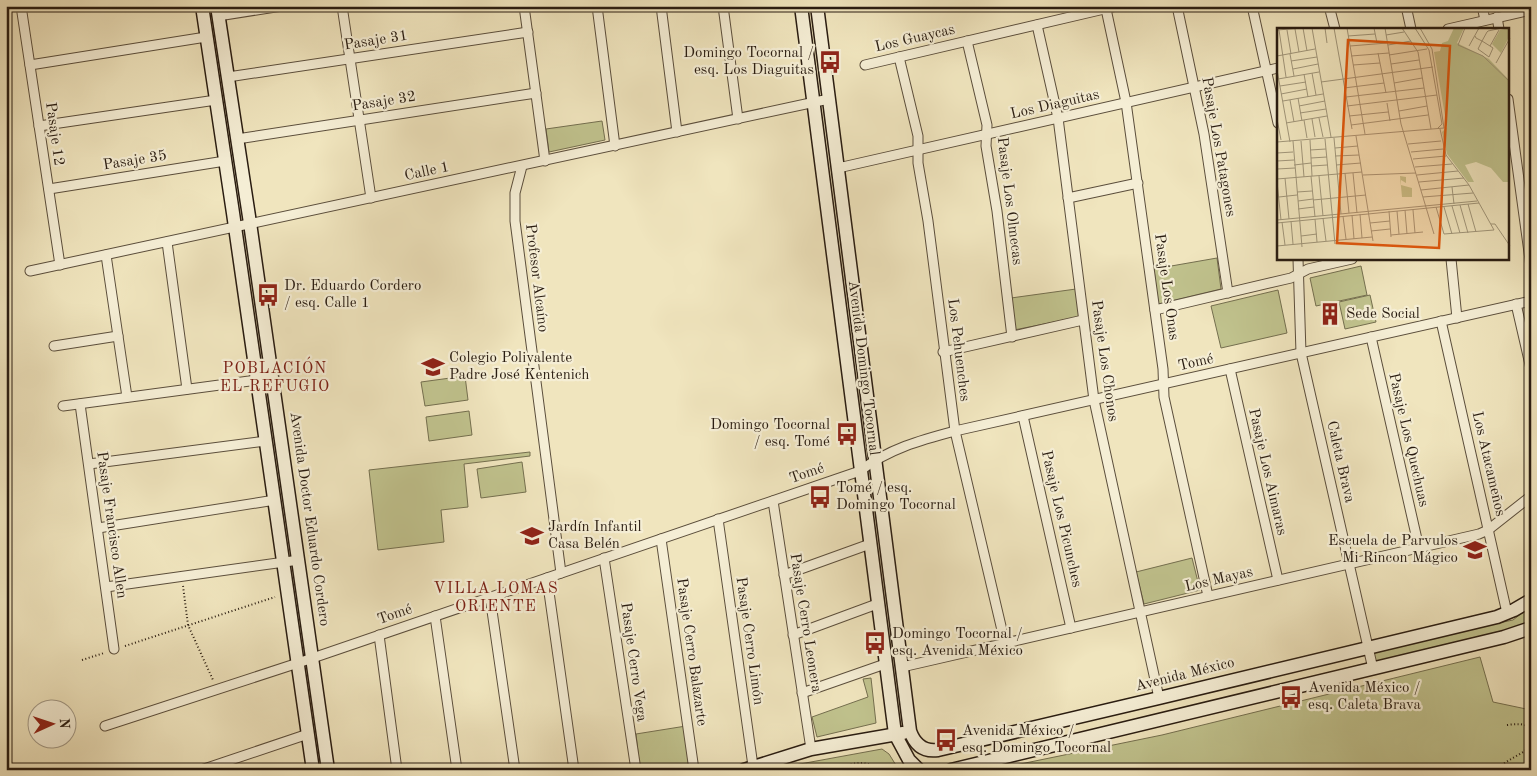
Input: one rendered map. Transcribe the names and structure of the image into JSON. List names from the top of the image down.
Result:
{
  "streets": {
    "main road": ["Avenida Domingo Tocornal", "Avenida Doctor Eduardo Cordero", "Avenida México"],
    "street": [
      "Los Guaycas",
      "Pasaje 31",
      "Pasaje 32",
      "Los Diaguitas",
      "Pasaje 12",
      "Pasaje Los Patagones",
      "Pasaje 35",
      "Calle 1",
      "Pasaje Los Olmecas",
      "Profesor Alcaíno",
      "Pasaje Los Onas",
      "Los Pehuenches",
      "Pasaje Los Chonos",
      "Tomé",
      "Pasaje Los Quechuas",
      "Caleta Brava",
      "Los Atacameños",
      "Pasaje Los Aimaras",
      "Pasaje Los Picunches",
      "Pasaje Francisco Allen",
      "Los Mayas",
      "Pasaje Cerro Leonera",
      "Pasaje Cerro Limón",
      "Pasaje Cerro Balazarte",
      "Pasaje Cerro Vega"
    ]
  },
  "crossings": [
    ["Los Guaycas", "Pasaje Los Olmecas"],
    ["Los Guaycas", "Pasaje Los Onas"],
    ["Los Guaycas", "Los Pehuenches"],
    ["Los Guaycas", "Pasaje Los Chonos"],
    ["Pasaje 31", "Avenida Doctor Eduardo Cordero"],
    ["Pasaje 32", "Avenida Doctor Eduardo Cordero"],
    ["Los Diaguitas", "Pasaje Los Patagones"],
    ["Los Diaguitas", "Pasaje Los Olmecas"],
    ["Los Diaguitas", "Pasaje Los Onas"],
    ["Los Diaguitas", "Los Pehuenches"],
    ["Los Diaguitas", "Pasaje Los Chonos"],
    ["Los Diaguitas", "Avenida Domingo Tocornal"],
    ["Pasaje 12", "Pasaje 35"],
    ["Pasaje 12", "Calle 1"],
    ["Pasaje 35", "Avenida Doctor Eduardo Cordero"],
    ["Calle 1", "Profesor Alcaíno"],
    ["Calle 1", "Avenida Domingo Tocornal"],
    ["Calle 1", "Avenida Doctor Eduardo Cordero"],
    ["Profesor Alcaíno", "Tomé"],
    ["Pasaje Los Onas", "Tomé"],
    ["Pasaje Los Onas", "Los Mayas"],
    ["Los Pehuenches", "Tomé"],
    ["Los Pehuenches", "Los Mayas"],
    ["Pasaje Los Chonos", "Tomé"],
    ["Pasaje Los Chonos", "Los Mayas"],
    ["Pasaje Los Chonos", "Avenida México"],
    ["Tomé", "Avenida Domingo Tocornal"],
    ["Tomé", "Pasaje Los Quechuas"],
    ["Tomé", "Caleta Brava"],
    ["Tomé", "Los Atacameños"],
    ["Tomé", "Pasaje Los Aimaras"],
    ["Tomé", "Avenida Doctor Eduardo Cordero"],
    ["Tomé", "Pasaje Los Picunches"],
    ["Tomé", "Pasaje Cerro Leonera"],
    ["Tomé", "Pasaje Cerro Limón"],
    ["Tomé", "Pasaje Cerro Balazarte"],
    ["Tomé", "Pasaje Cerro Vega"],
    ["Avenida Domingo Tocornal", "Los Mayas"],
    ["Avenida Domingo Tocornal", "Avenida México"],
    ["Pasaje Los Quechuas", "Los Mayas"],
    ["Caleta Brava", "Los Mayas"],
    ["Caleta Brava", "Avenida México"],
    ["Los Atacameños", "Los Mayas"],
    ["Los Atacameños", "Avenida México"],
    ["Pasaje Los Aimaras", "Los Mayas"],
    ["Pasaje Los Picunches", "Los Mayas"]
  ],
  "districts": ["POBLACIÓN EL REFUGIO", "VILLA LOMAS ORIENTE"],
  "places": {
    "bus stop": [
      "Domingo Tocornal / esq. Los Diaguitas",
      "Dr. Eduardo Cordero / esq. Calle 1",
      "Domingo Tocornal / esq. Tomé",
      "Tomé / esq. Domingo Tocornal",
      "Domingo Tocornal / esq. Avenida México",
      "Avenida México / esq. Caleta Brava",
      "Avenida México / esq. Domingo Tocornal"
    ],
    "building": ["Sede Social"],
    "school or university": ["Colegio Polivalente Padre José Kentenich", "Jardín Infantil Casa Belén", "Escuela de Parvulos Mi Rincon Mágico"]
  },
  "north": "right"
}
